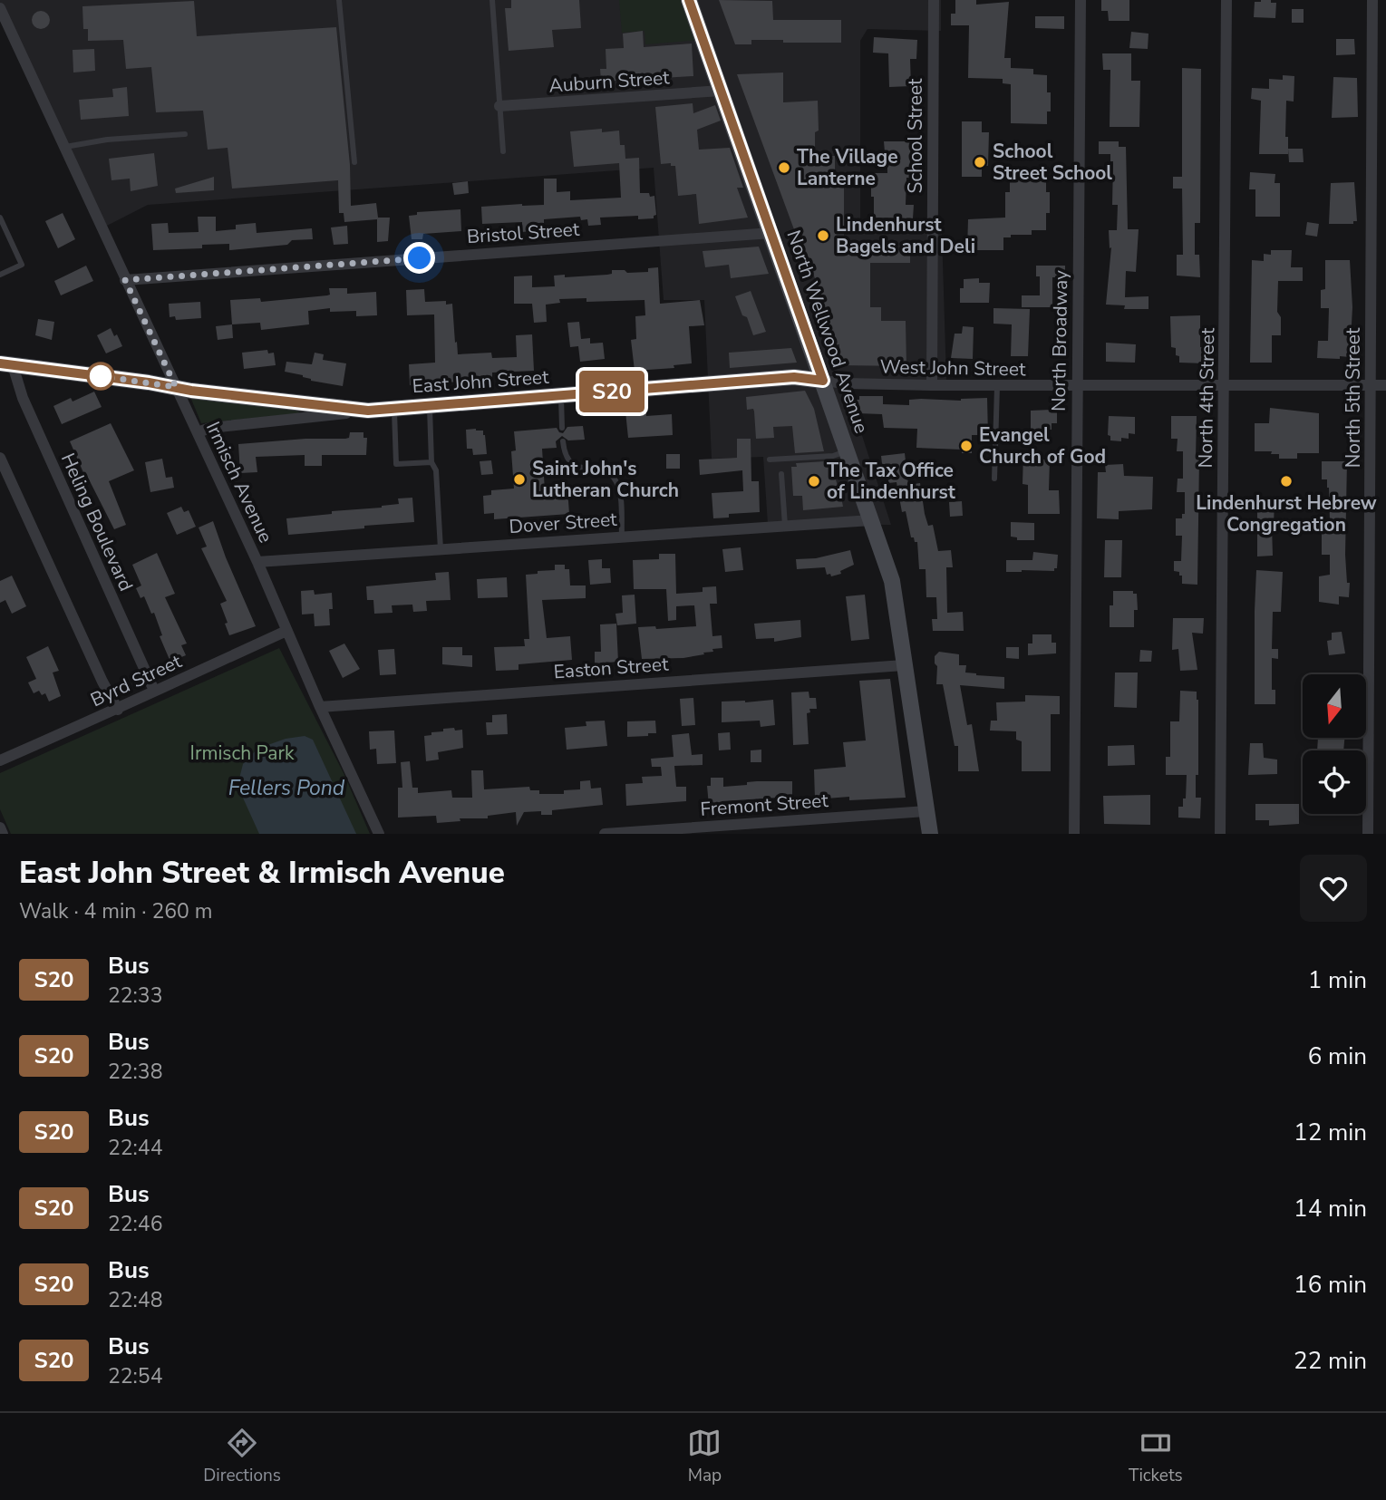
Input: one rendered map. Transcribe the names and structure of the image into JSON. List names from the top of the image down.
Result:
{
  "streets": {
    "main road": ["North Wellwood Avenue", "East John Street"],
    "street": [
      "Auburn Street",
      "School Street",
      "Bristol Street",
      "North Broadway",
      "West John Street",
      "North 4th Street",
      "North 5th Street",
      "Irmisch Avenue",
      "Heling Boulevard",
      "Dover Street",
      "Easton Street",
      "Byrd Street",
      "Fremont Street"
    ]
  },
  "crossings": [
    ["Auburn Street", "North Wellwood Avenue"],
    ["School Street", "West John Street"],
    ["Bristol Street", "North Wellwood Avenue"],
    ["Bristol Street", "Irmisch Avenue"],
    ["North Wellwood Avenue", "West John Street"],
    ["North Wellwood Avenue", "East John Street"],
    ["North Wellwood Avenue", "Dover Street"],
    ["North Wellwood Avenue", "Easton Street"],
    ["North Wellwood Avenue", "Fremont Street"],
    ["North Broadway", "West John Street"],
    ["West John Street", "East John Street"],
    ["West John Street", "North 4th Street"],
    ["West John Street", "North 5th Street"],
    ["East John Street", "Irmisch Avenue"],
    ["East John Street", "Heling Boulevard"],
    ["Irmisch Avenue", "Dover Street"],
    ["Irmisch Avenue", "Easton Street"],
    ["Irmisch Avenue", "Byrd Street"],
    ["Heling Boulevard", "Byrd Street"]
  ],
  "water": ["Fellers Pond"],
  "parks": ["Irmisch Park"],
  "places": [
    "School Street School",
    "The Village Lanterne",
    "Lindenhurst Bagels and Deli",
    "Evangel Church of God",
    "Saint John's Lutheran Church",
    "The Tax Office of Lindenhurst",
    "Lindenhurst Hebrew Congregation"
  ],
  "lines": ["bus line S20"],
  "north": "bottom",
  "page": {
    "on_map": "S20",
    "heading": ["East John Street & Irmisch Avenue", "Walk · 4 min · 260 m"],
    "list": [
      {
        "mark": "S20",
        "name": "Bus",
        "note": "22:33",
        "value": "1 min"
      },
      {
        "mark": "S20",
        "name": "Bus",
        "note": "22:38",
        "value": "6 min"
      },
      {
        "mark": "S20",
        "name": "Bus",
        "note": "22:44",
        "value": "12 min"
      },
      {
        "mark": "S20",
        "name": "Bus",
        "note": "22:46",
        "value": "14 min"
      },
      {
        "mark": "S20",
        "name": "Bus",
        "note": "22:48",
        "value": "16 min"
      },
      {
        "mark": "S20",
        "name": "Bus",
        "note": "22:54",
        "value": "22 min"
      }
    ],
    "tabs": ["Directions", "Map", "Tickets"]
  }
}
